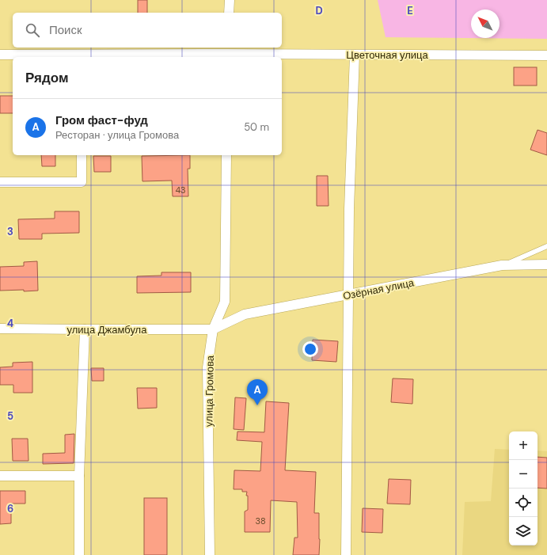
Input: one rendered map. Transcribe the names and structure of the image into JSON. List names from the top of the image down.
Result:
{
  "streets": {
    "street": [
      "Цветочная улица",
      "Озёрная улица",
      "улица Джамбула",
      "улица Громова"
    ]
  },
  "crossings": [
    ["Озёрная улица", "улица Джамбула"],
    ["Озёрная улица", "улица Громова"],
    ["улица Джамбула", "улица Громова"]
  ],
  "house_numbers": ["43", "38"],
  "north": "top left",
  "page": {
    "search": "Поиск",
    "heading": "Рядом",
    "list": [
      {
        "mark": "A",
        "name": "Гром фаст-фуд",
        "note": "Ресторан · улица Громова",
        "value": "50 m"
      }
    ],
    "pins": "A",
    "map_buttons": ["+", "−"]
  },
  "grid": {
    "columns": ["D", "E"],
    "rows": [
      "3",
      "4",
      "5",
      "6"
    ]
  }
}
